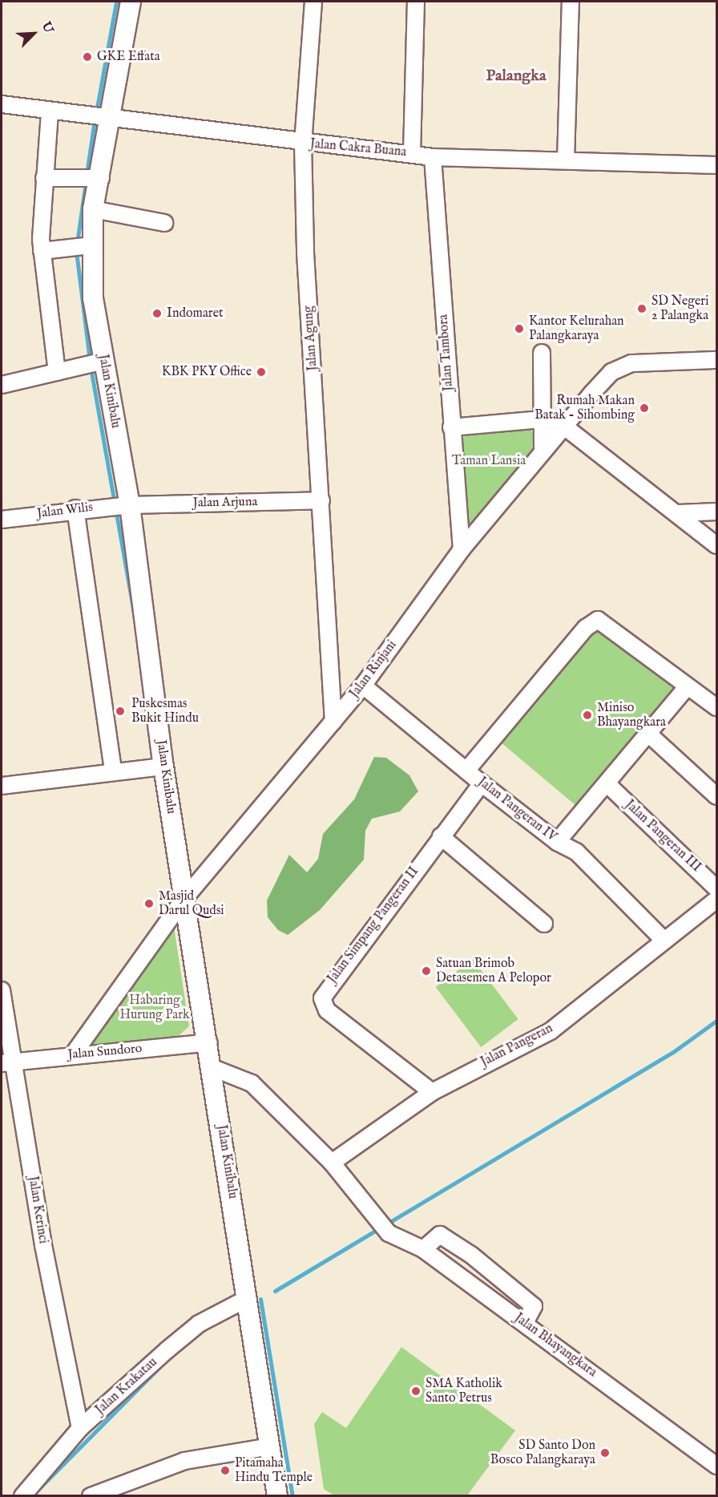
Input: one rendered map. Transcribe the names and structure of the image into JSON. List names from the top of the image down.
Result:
{
  "streets": {
    "street": [
      "Jalan Cakra Buana",
      "Jalan Agung",
      "Jalan Tambora",
      "Jalan Kinibalu",
      "Jalan Arjuna",
      "Jalan Wilis",
      "Jalan Rinjani",
      "Jalan Pangeran IV",
      "Jalan Pangeran III",
      "Jalan Simpang Pangeran II",
      "Jalan Pangeran",
      "Jalan Sundoro",
      "Jalan Kerinci",
      "Jalan Bhayangkara",
      "Jalan Krakatau"
    ]
  },
  "crossings": [
    ["Jalan Cakra Buana", "Jalan Agung"],
    ["Jalan Cakra Buana", "Jalan Tambora"],
    ["Jalan Cakra Buana", "Jalan Kinibalu"],
    ["Jalan Agung", "Jalan Arjuna"],
    ["Jalan Agung", "Jalan Rinjani"],
    ["Jalan Tambora", "Jalan Rinjani"],
    ["Jalan Kinibalu", "Jalan Arjuna"],
    ["Jalan Kinibalu", "Jalan Wilis"],
    ["Jalan Kinibalu", "Jalan Rinjani"],
    ["Jalan Kinibalu", "Jalan Sundoro"],
    ["Jalan Kinibalu", "Jalan Krakatau"],
    ["Jalan Arjuna", "Jalan Wilis"],
    ["Jalan Rinjani", "Jalan Pangeran IV"],
    ["Jalan Rinjani", "Jalan Sundoro"],
    ["Jalan Pangeran IV", "Jalan Simpang Pangeran II"],
    ["Jalan Pangeran IV", "Jalan Pangeran"],
    ["Jalan Simpang Pangeran II", "Jalan Pangeran"],
    ["Jalan Pangeran", "Jalan Bhayangkara"],
    ["Jalan Sundoro", "Jalan Kerinci"],
    ["Jalan Kerinci", "Jalan Krakatau"]
  ],
  "districts": ["Palangka"],
  "parks": ["Taman Lansia", "Habaring Hurung Park"],
  "places": [
    "GKE Effata",
    "SD Negeri 2 Palangka",
    "Indomaret",
    "Kantor Kelurahan Palangkaraya",
    "KBK PKY Office",
    "Rumah Makan Batak - Sihombing",
    "Puskesmas Bukit Hindu",
    "Miniso Bhayangkara",
    "Masjid Darul Qudsi",
    "Satuan Brimob Detasemen A Pelopor",
    "SMA Katholik Santo Petrus",
    "SD Santo Don Bosco Palangkaraya",
    "Pitamaha Hindu Temple"
  ],
  "north": "top right"
}
